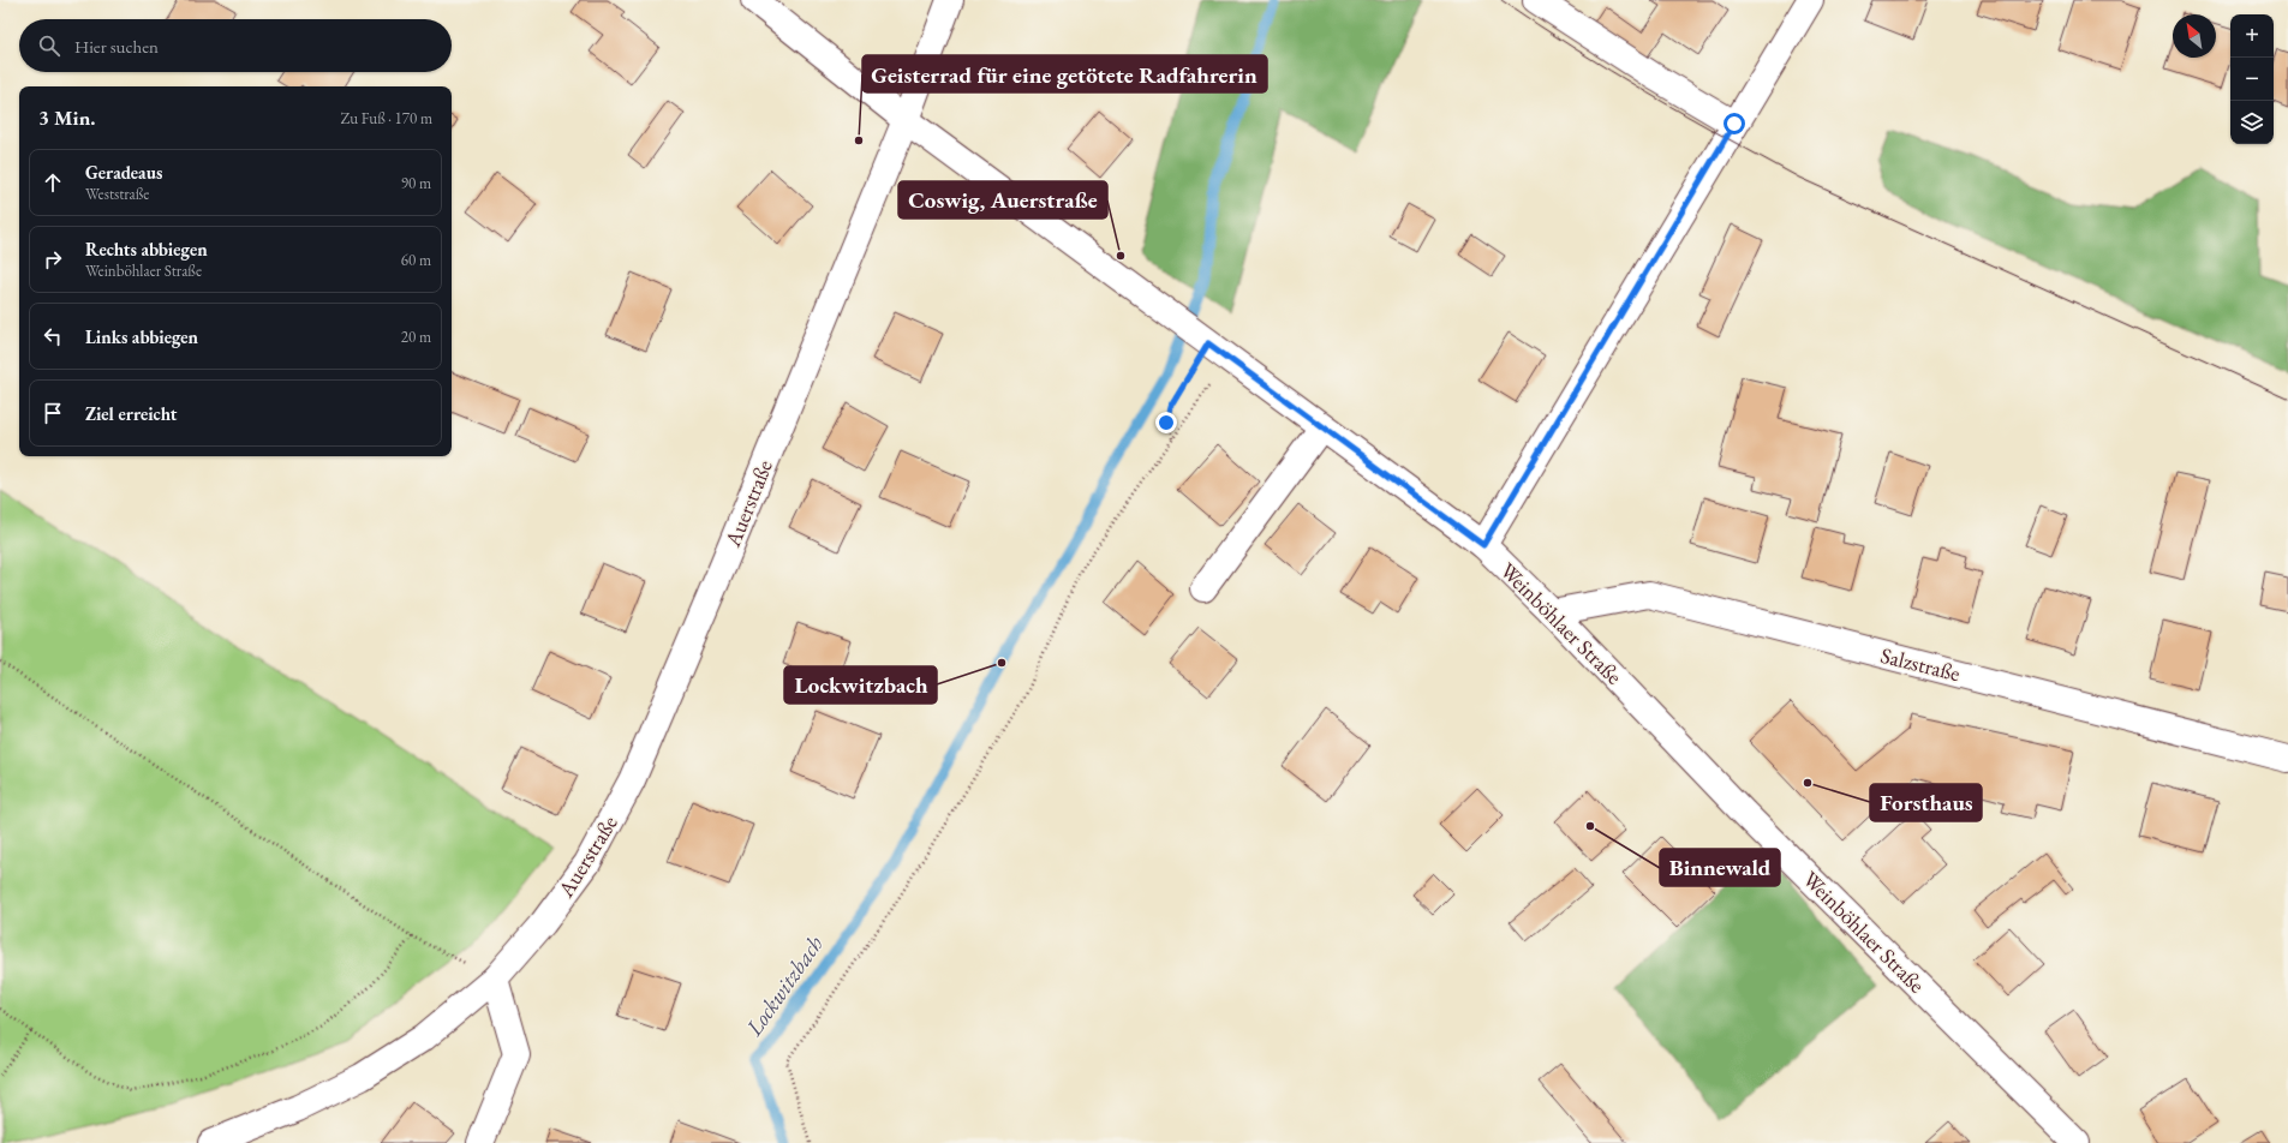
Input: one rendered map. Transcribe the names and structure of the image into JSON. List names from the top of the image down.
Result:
{
  "streets": {
    "street": ["Auerstraße", "Weinböhlaer Straße", "Salzstraße"]
  },
  "crossings": [
    ["Auerstraße", "Weinböhlaer Straße"],
    ["Weinböhlaer Straße", "Salzstraße"]
  ],
  "water": ["Lockwitzbach"],
  "places": [
    "Geisterrad für eine getötete Radfahrerin",
    "Coswig, Auerstraße",
    "Lockwitzbach",
    "Forsthaus",
    "Binnewald"
  ],
  "north": "top left",
  "page": {
    "map_buttons": ["+", "−"],
    "search": "Hier suchen",
    "heading": ["3 Min.", "Zu Fuß · 170 m"],
    "list": [
      ["Geradeaus", "Weststraße", "90 m"],
      ["Rechts abbiegen", "Weinböhlaer Straße", "60 m"],
      ["Links abbiegen", "20 m"],
      "Ziel erreicht"
    ]
  }
}
